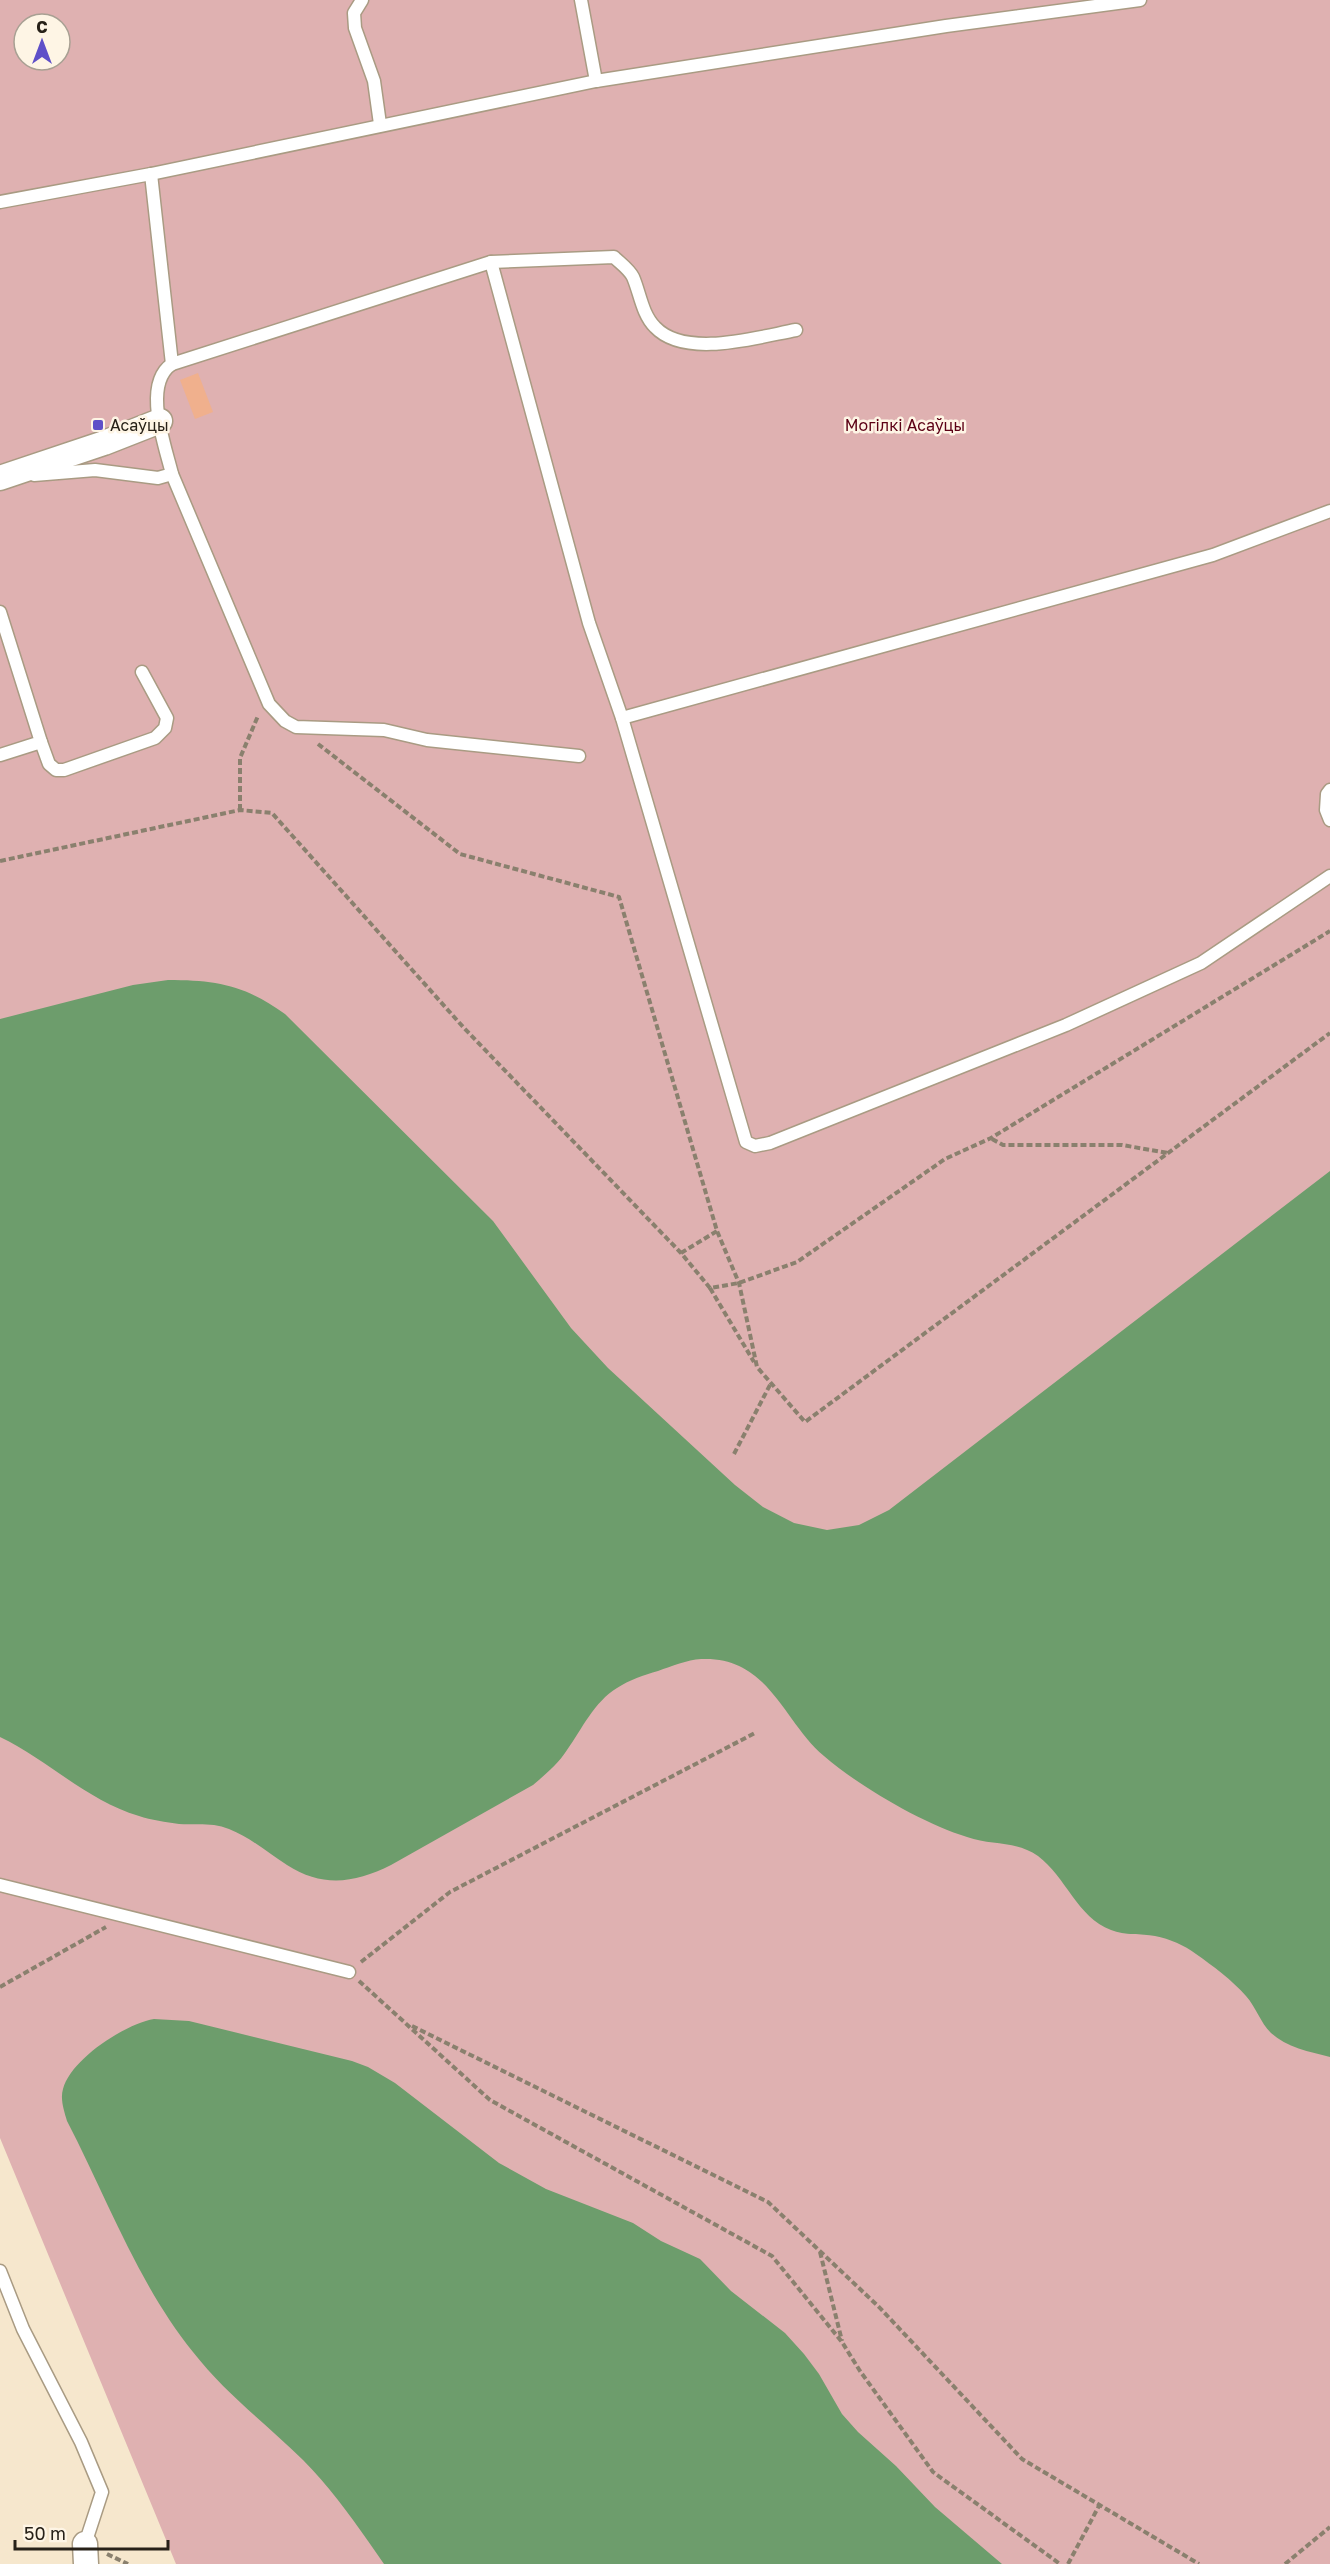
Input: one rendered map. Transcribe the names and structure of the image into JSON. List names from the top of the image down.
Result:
{
  "parks": ["Могілкі Асаўцы"],
  "places": {
    "transit": ["Асаўцы"]
  },
  "scale_bar": "50 m",
  "north": "top"
}
